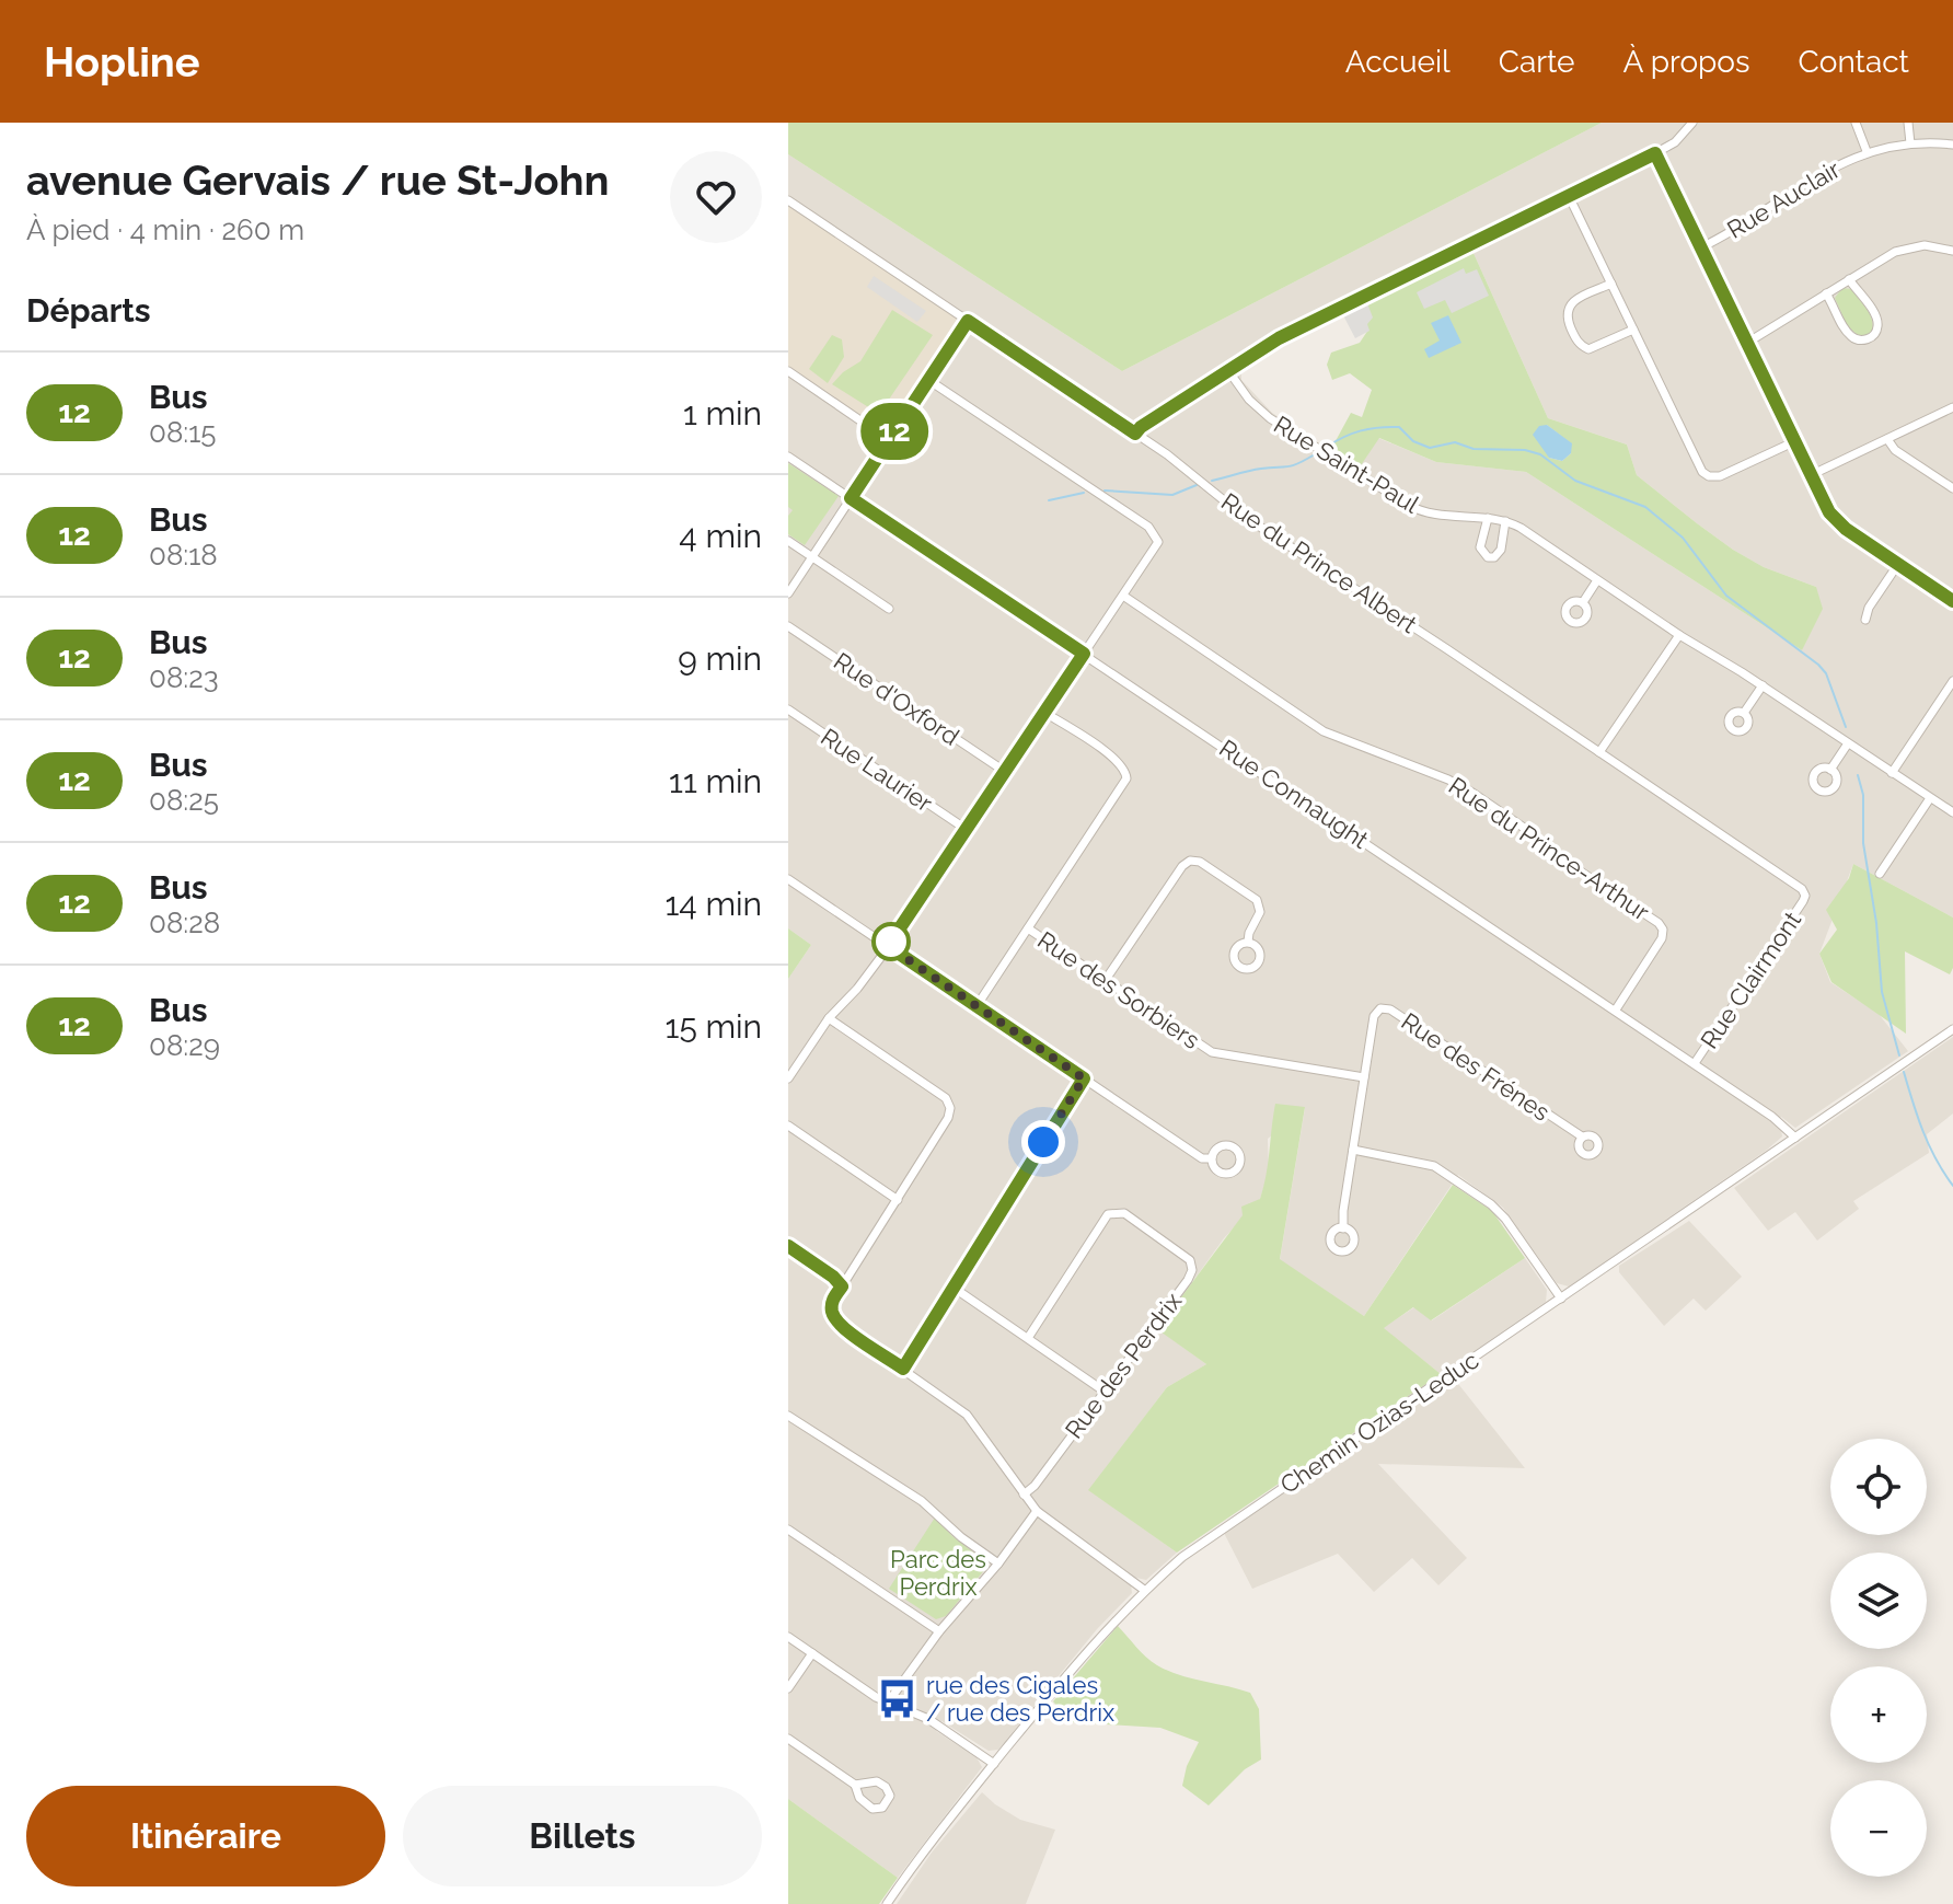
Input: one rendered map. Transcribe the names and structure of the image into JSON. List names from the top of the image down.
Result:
{
  "streets": {
    "street": [
      "Rue Auclair",
      "Rue Saint-Paul",
      "Rue du Prince Albert",
      "Rue d'Oxford",
      "Rue Laurier",
      "Rue Connaught",
      "Rue du Prince-Arthur",
      "Rue Clairmont",
      "Rue des Sorbiers",
      "Rue des Frénes",
      "Rue des Perdrix",
      "Chemin Ozias-Leduc"
    ]
  },
  "crossings": [
    ["Rue du Prince Albert", "Rue Clairmont"],
    ["Rue Connaught", "Rue du Prince-Arthur"],
    ["Rue Connaught", "Rue Clairmont"],
    ["Rue Connaught", "Chemin Ozias-Leduc"],
    ["Rue des Sorbiers", "Rue des Frénes"]
  ],
  "parks": ["Parc des Perdrix"],
  "places": {
    "bus stop": ["rue des Cigales / rue des Perdrix"]
  },
  "lines": ["bus line 12"],
  "page": {
    "header": "Hopline",
    "nav": [
      "Accueil",
      "Carte",
      "À propos",
      "Contact"
    ],
    "heading": [
      ["avenue Gervais / rue St-John", "À pied · 4 min · 260 m"],
      "Départs"
    ],
    "on_map": "12",
    "list": [
      {
        "mark": "12",
        "name": "Bus",
        "note": "08:15",
        "value": "1 min"
      },
      {
        "mark": "12",
        "name": "Bus",
        "note": "08:18",
        "value": "4 min"
      },
      {
        "mark": "12",
        "name": "Bus",
        "note": "08:23",
        "value": "9 min"
      },
      {
        "mark": "12",
        "name": "Bus",
        "note": "08:25",
        "value": "11 min"
      },
      {
        "mark": "12",
        "name": "Bus",
        "note": "08:28",
        "value": "14 min"
      },
      {
        "mark": "12",
        "name": "Bus",
        "note": "08:29",
        "value": "15 min"
      }
    ],
    "map_buttons": ["+", "−"],
    "buttons": ["Itinéraire", "Billets"]
  }
}
